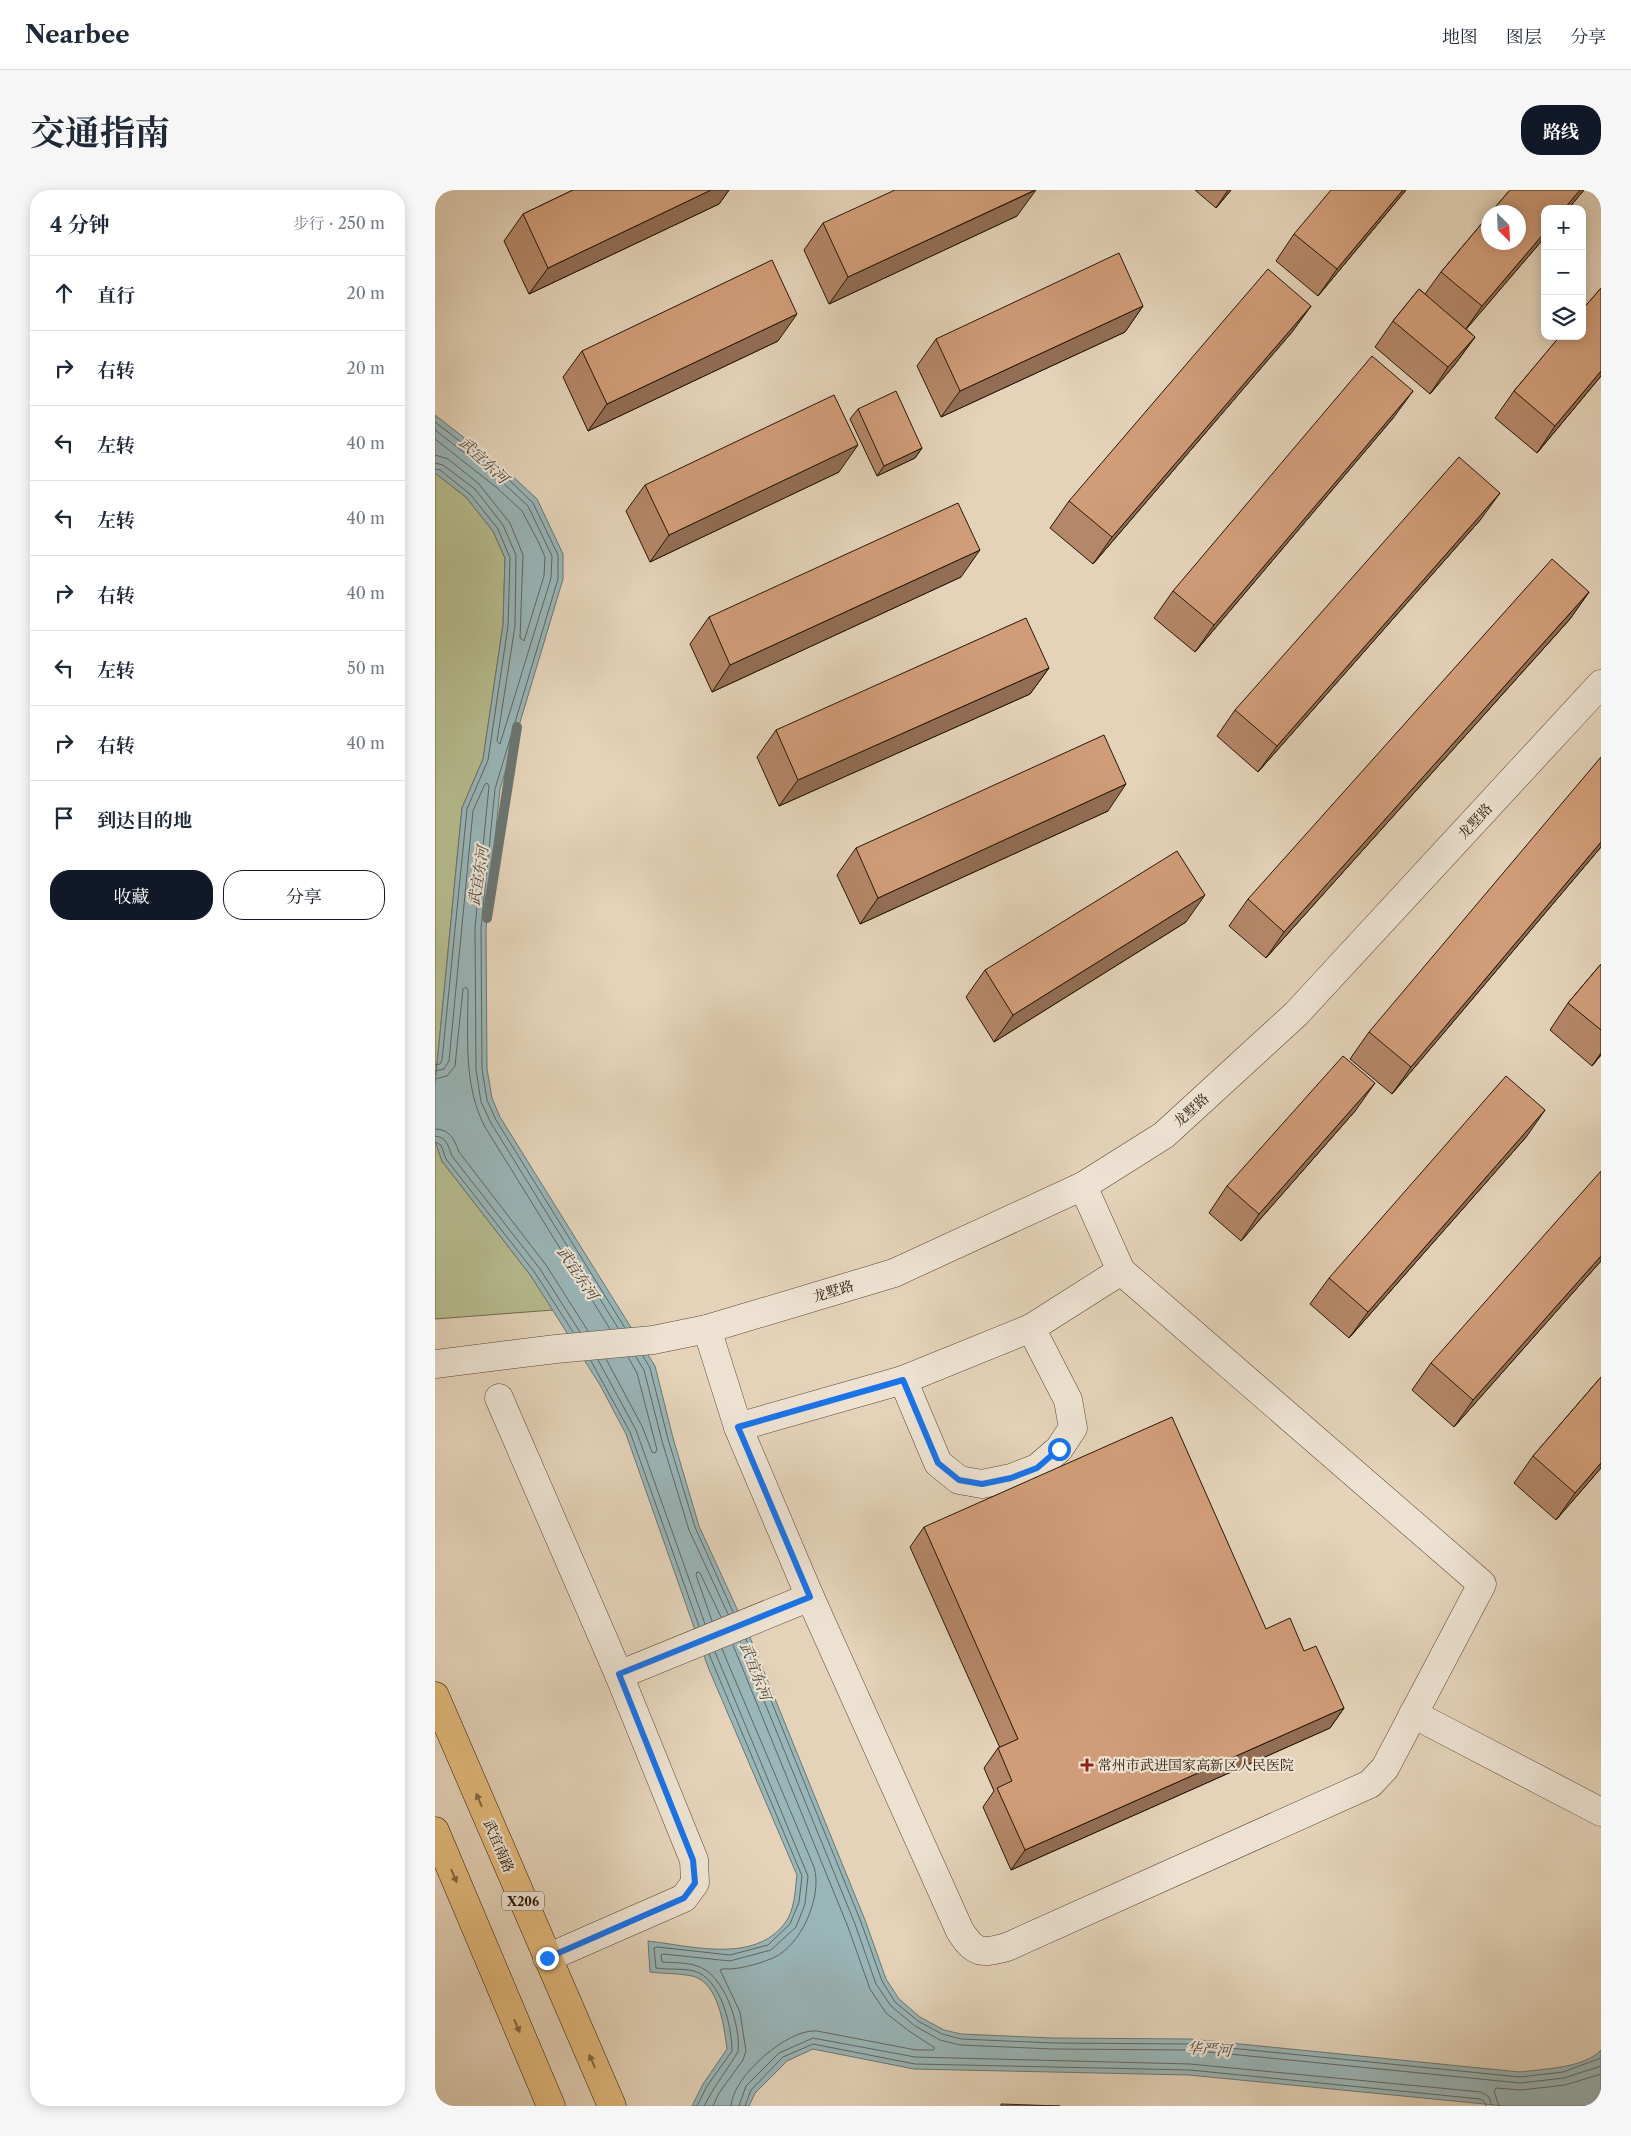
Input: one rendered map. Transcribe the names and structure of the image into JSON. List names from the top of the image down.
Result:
{
  "streets": {
    "main road": ["武宜南路", "X206"],
    "street": ["龙墅路"]
  },
  "water": ["武宜东河", "华严河"],
  "places": {
    "health": ["常州市武进国家高新区人民医院"]
  },
  "north": "bottom right",
  "page": {
    "header": "Nearbee",
    "nav": ["地图", "图层", "分享"],
    "title": "交通指南",
    "buttons": [
      "路线",
      ["收藏", "分享"]
    ],
    "heading": ["4 分钟", "步行 · 250 m"],
    "map_buttons": ["+", "−"],
    "list": [
      ["直行", "20 m"],
      ["右转", "20 m"],
      ["左转", "40 m"],
      ["左转", "40 m"],
      ["右转", "40 m"],
      ["左转", "50 m"],
      ["右转", "40 m"],
      "到达目的地"
    ]
  }
}
